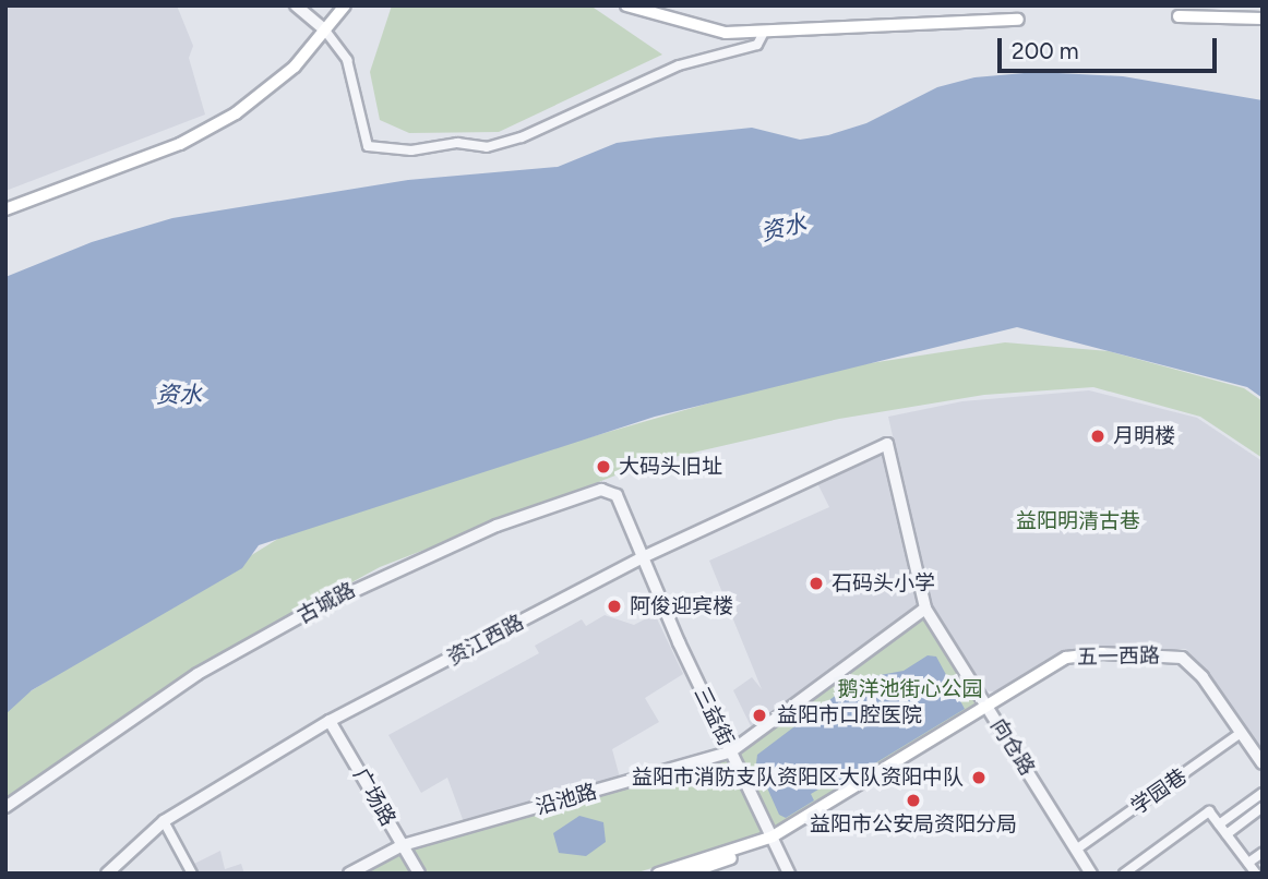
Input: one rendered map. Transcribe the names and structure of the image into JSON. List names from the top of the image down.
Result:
{
  "streets": {
    "main road": ["五一西路"],
    "street": [
      "古城路",
      "资江西路",
      "三益街",
      "向仓路",
      "学园巷",
      "广场路",
      "沿池路"
    ]
  },
  "crossings": [
    ["古城路", "资江西路"],
    ["古城路", "三益街"],
    ["资江西路", "三益街"],
    ["资江西路", "向仓路"],
    ["资江西路", "广场路"],
    ["五一西路", "三益街"],
    ["五一西路", "向仓路"],
    ["五一西路", "学园巷"],
    ["三益街", "沿池路"],
    ["向仓路", "学园巷"],
    ["向仓路", "沿池路"],
    ["广场路", "沿池路"]
  ],
  "water": ["资水"],
  "parks": ["益阳明清古巷", "鹅洋池街心公园"],
  "places": [
    "月明楼",
    "大码头旧址",
    "石码头小学",
    "阿俊迎宾楼",
    "益阳市口腔医院",
    "益阳市消防支队资阳区大队资阳中队",
    "益阳市公安局资阳分局"
  ],
  "scale_bar": "200 m"
}
